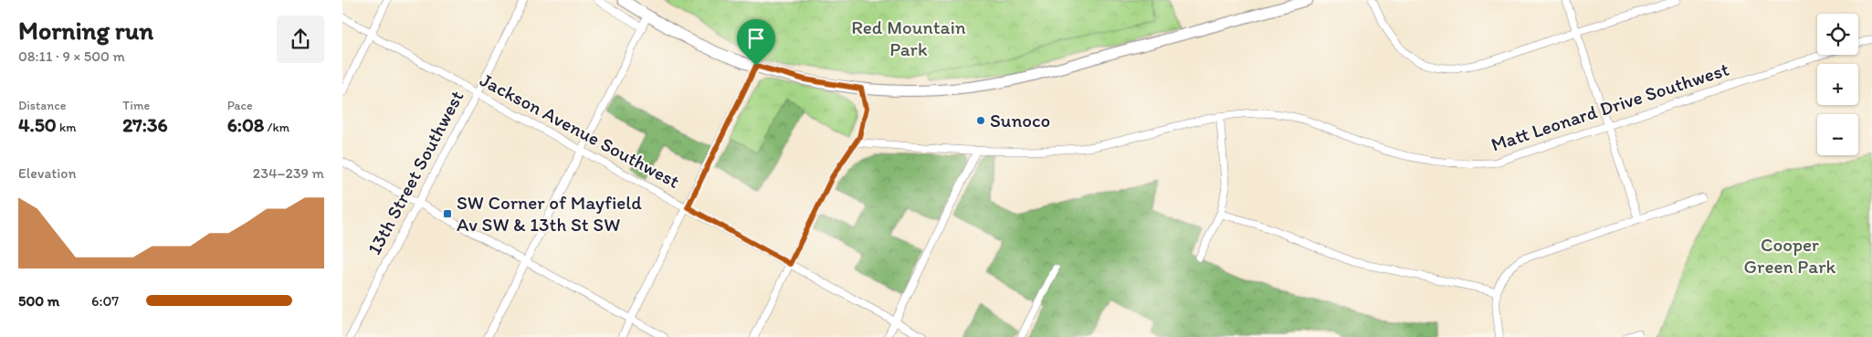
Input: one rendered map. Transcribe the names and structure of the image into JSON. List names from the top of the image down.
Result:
{
  "streets": {
    "street": ["Matt Leonard Drive Southwest", "Jackson Avenue Southwest", "13th Street Southwest"]
  },
  "crossings": [
    ["Jackson Avenue Southwest", "13th Street Southwest"]
  ],
  "parks": ["Red Mountain Park", "Cooper Green Park"],
  "places": {
    "other": ["Sunoco"],
    "transit": ["SW Corner of Mayfield Av SW & 13th St SW"]
  },
  "page": {
    "heading": ["Morning run", "08:11 · 9 × 500 m"],
    "map_buttons": ["+", "−"],
    "stats": [
      ["Distance", "4.50 km"],
      ["Time", "27:36"],
      ["Pace", "6:08 /km"]
    ],
    "chart": ["Elevation", "234–239 m"],
    "list": [
      {
        "name": "500 m",
        "note": "6:07"
      }
    ]
  }
}
